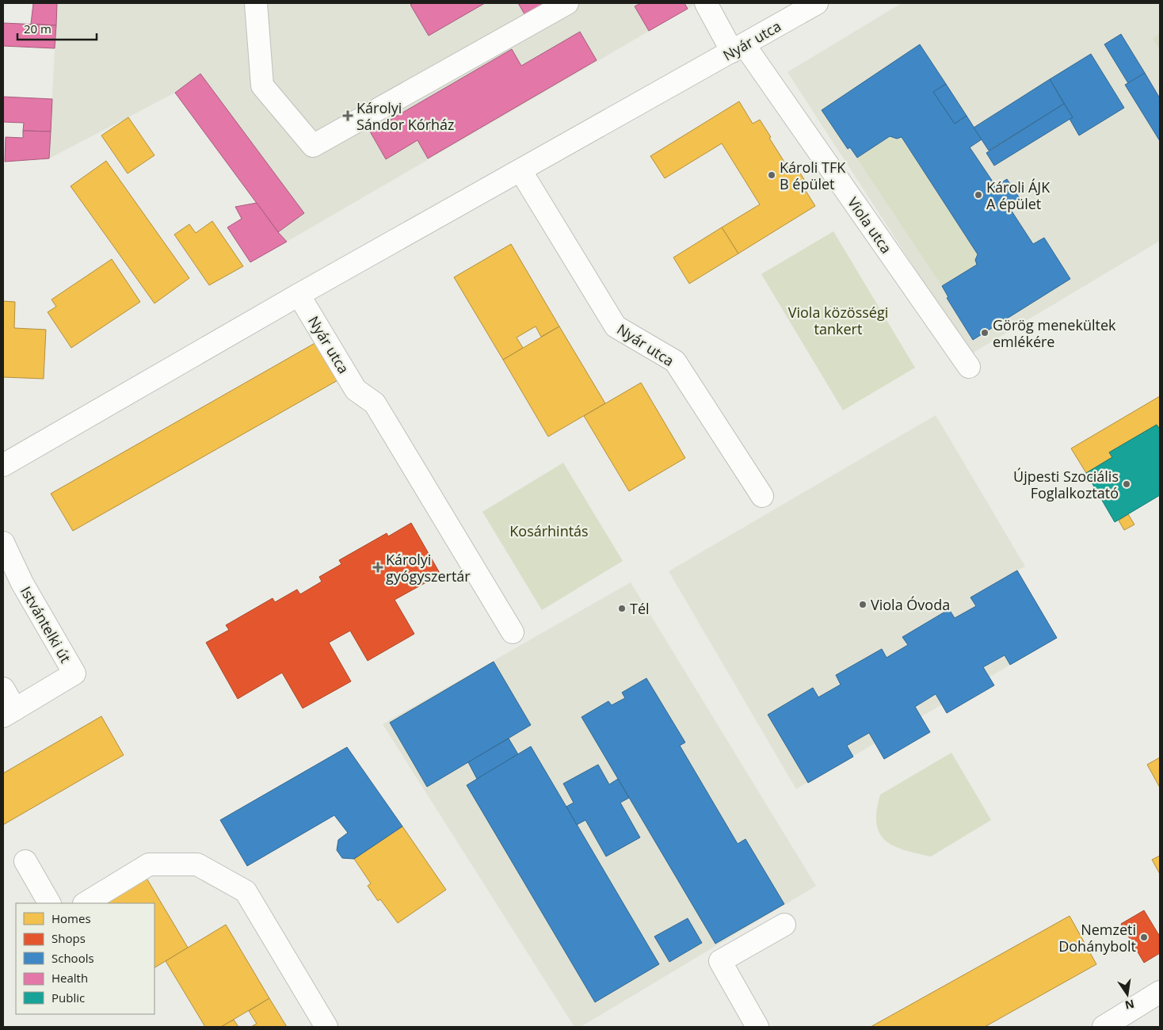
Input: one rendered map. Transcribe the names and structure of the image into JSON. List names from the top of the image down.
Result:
{
  "streets": {
    "street": ["Nyár utca", "Viola utca", "Istvántelki út"]
  },
  "crossings": [
    ["Nyár utca", "Viola utca"]
  ],
  "parks": ["Viola közösségi tankert", "Kosárhintás"],
  "places": {
    "health": ["Károlyi Sándor Kórház", "Károlyi gyógyszertár"],
    "other": [
      "Károli TFK B épület",
      "Károli ÁJK A épület",
      "Görög menekültek emlékére",
      "Újpesti Szociális Foglalkoztató",
      "Viola Óvoda",
      "Tél",
      "Nemzeti Dohánybolt"
    ]
  },
  "legend": [
    "Homes",
    "Shops",
    "Schools",
    "Health",
    "Public"
  ],
  "scale_bar": "20 m",
  "north": "bottom"
}
